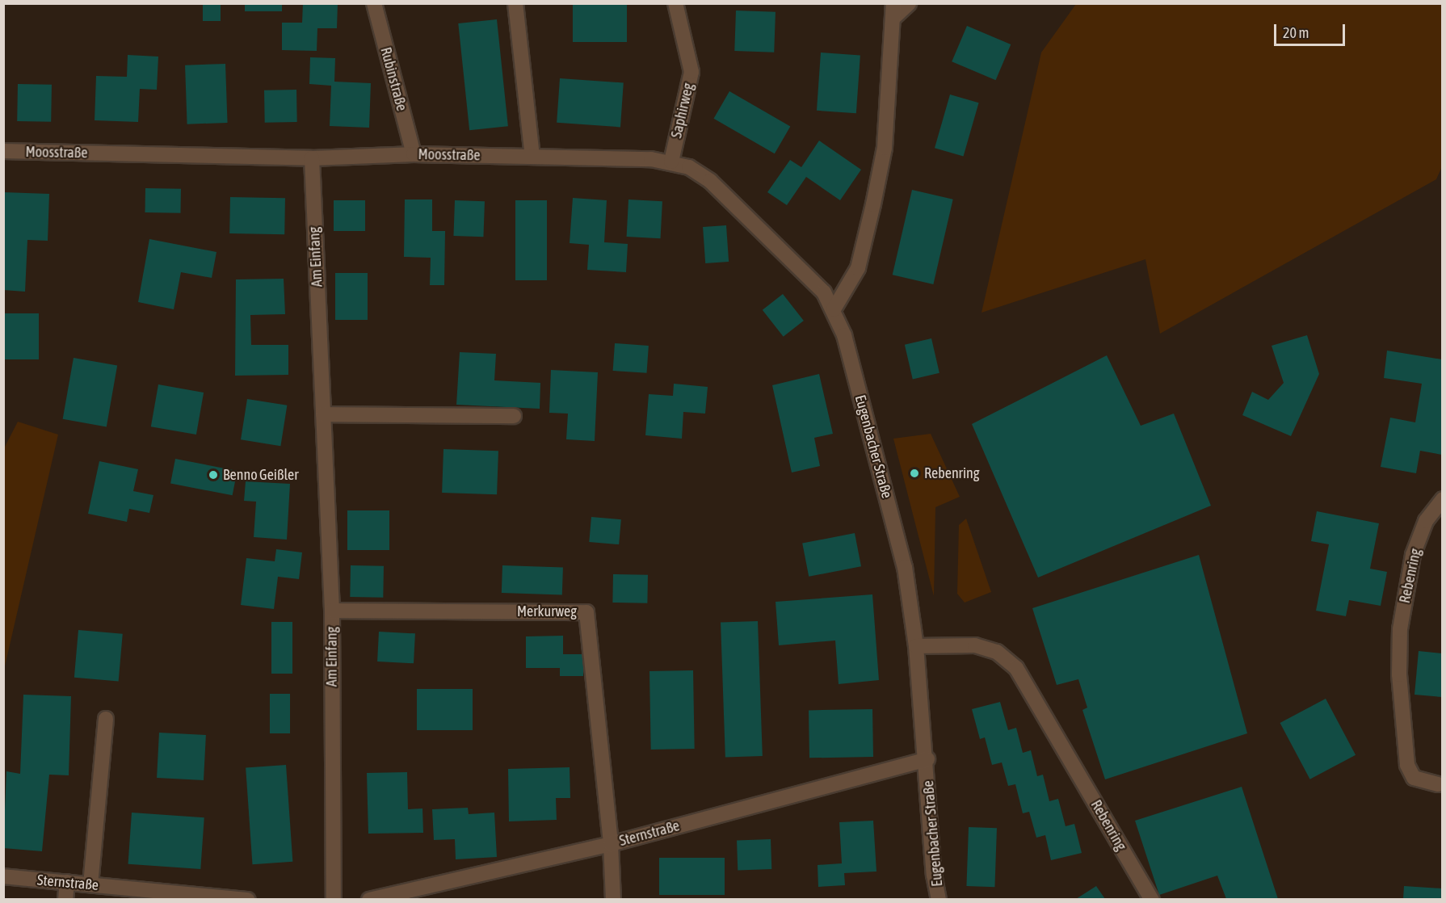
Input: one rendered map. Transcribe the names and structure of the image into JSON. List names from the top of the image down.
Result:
{
  "streets": {
    "street": [
      "Rubinstraße",
      "Saphirweg",
      "Moosstraße",
      "Am Einfang",
      "Eugenbacher Straße",
      "Rebenring",
      "Merkurweg",
      "Sternstraße"
    ]
  },
  "crossings": [
    ["Rubinstraße", "Moosstraße"],
    ["Saphirweg", "Moosstraße"],
    ["Moosstraße", "Am Einfang"],
    ["Moosstraße", "Eugenbacher Straße"],
    ["Am Einfang", "Merkurweg"],
    ["Eugenbacher Straße", "Rebenring"],
    ["Eugenbacher Straße", "Sternstraße"],
    ["Merkurweg", "Sternstraße"]
  ],
  "places": ["Rebenring", "Benno Geißler"],
  "scale_bar": "20 m"
}
